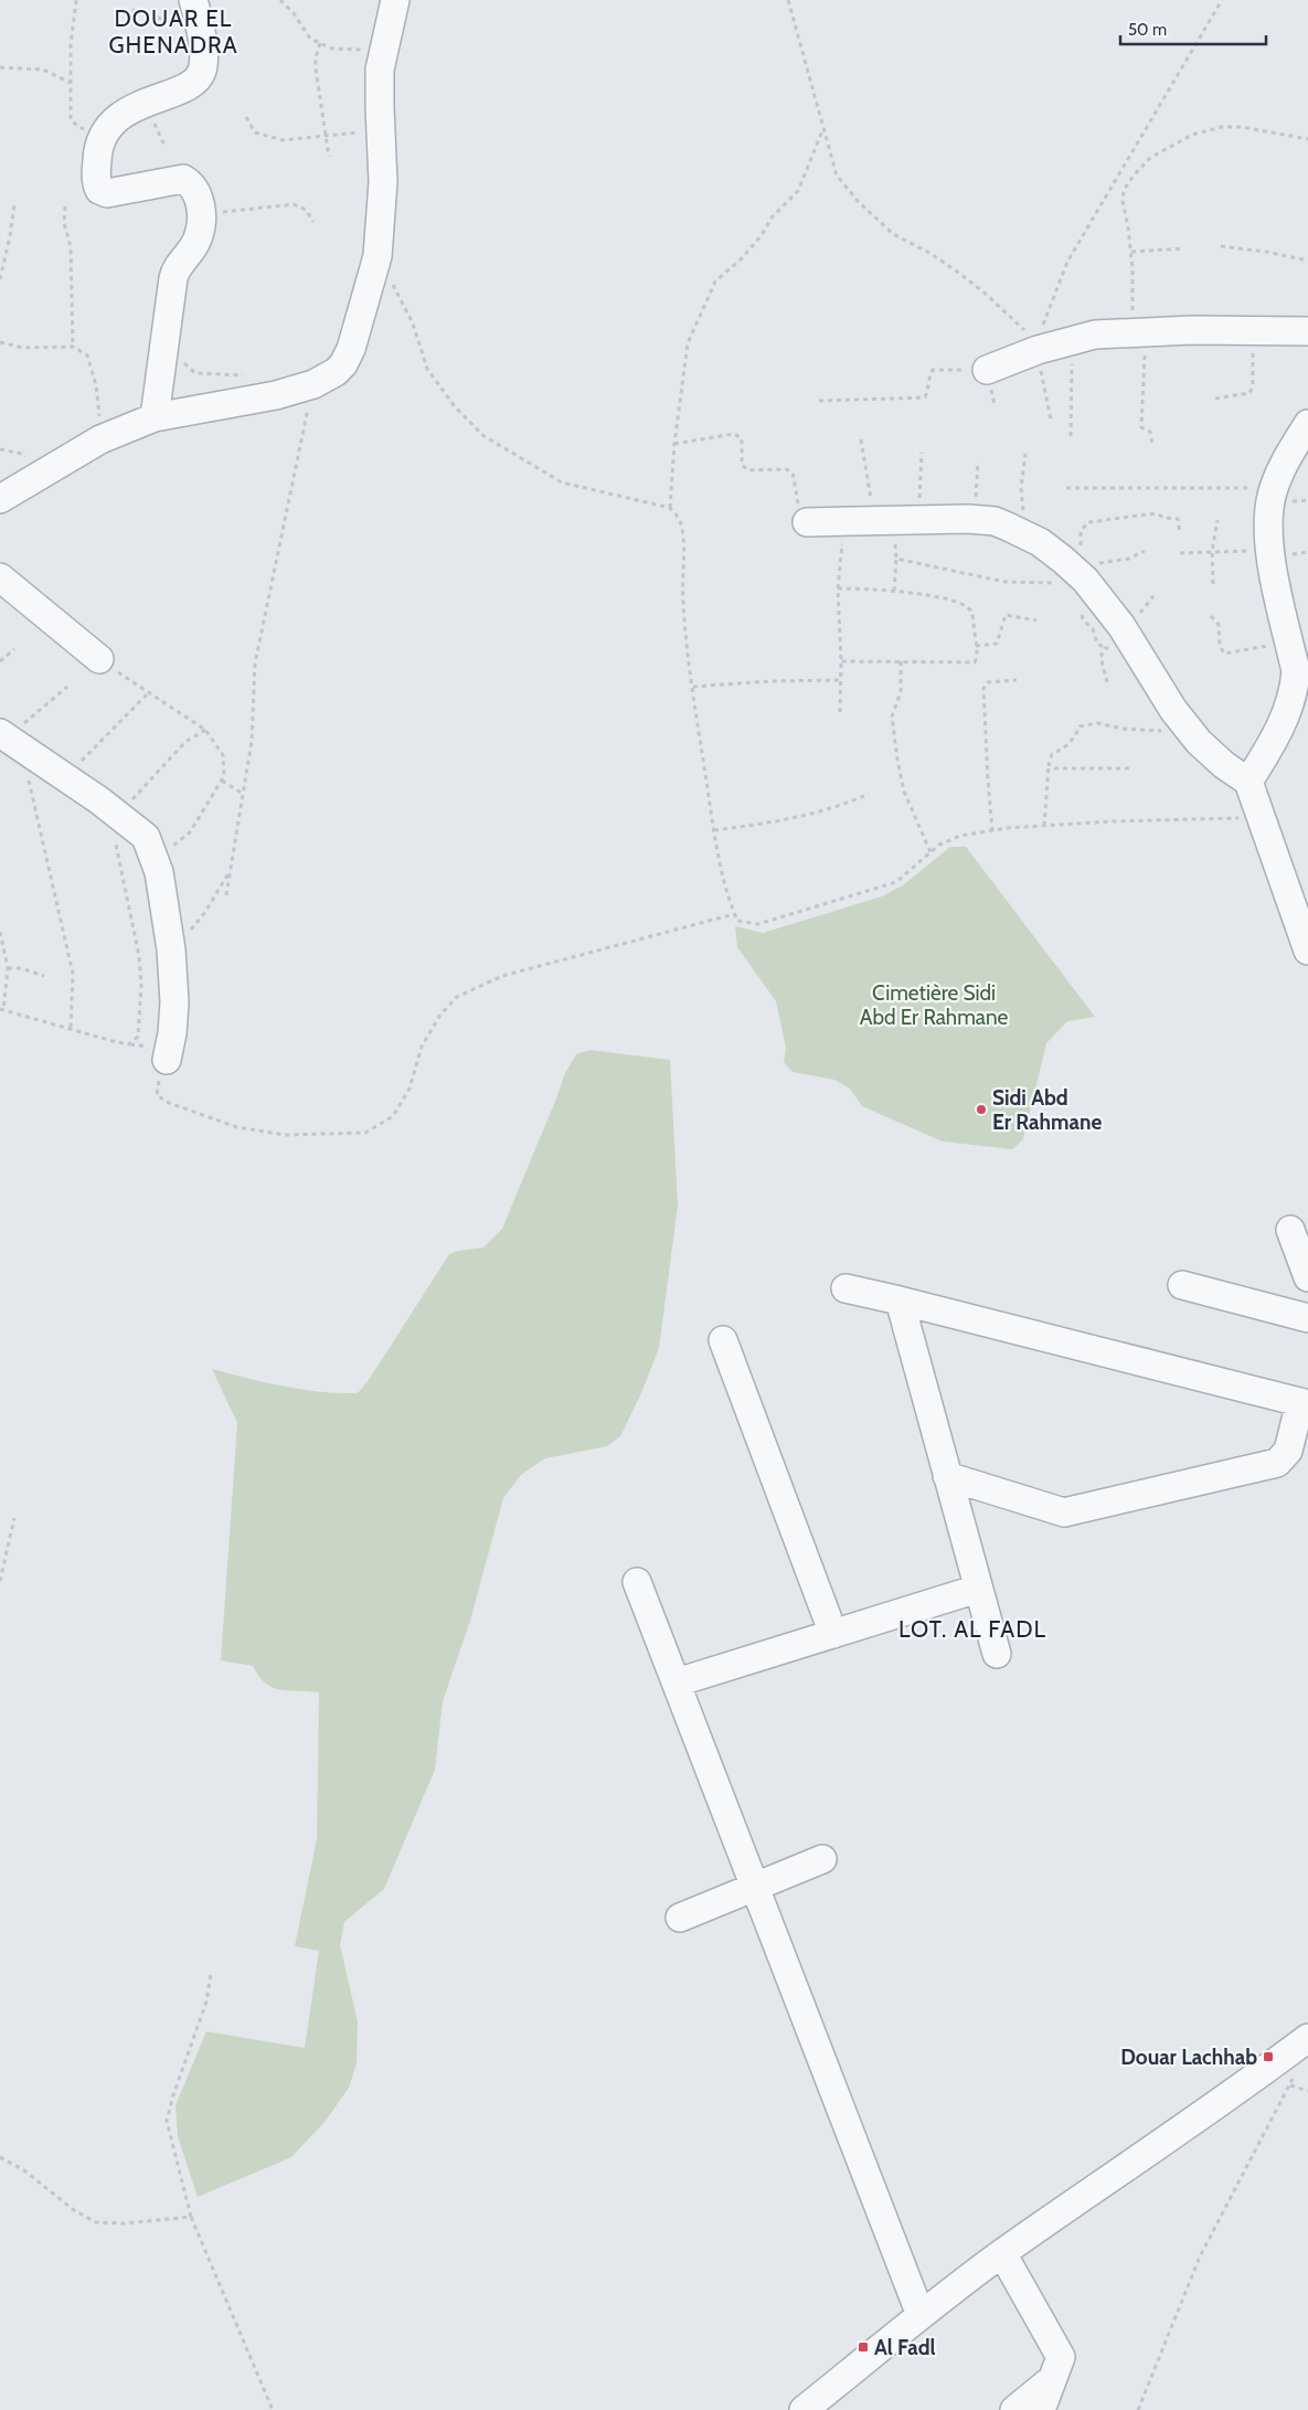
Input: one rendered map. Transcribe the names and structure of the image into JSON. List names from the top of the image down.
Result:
{
  "districts": ["DOUAR EL GHENADRA", "LOT. AL FADL"],
  "parks": ["Cimetière Sidi Abd Er Rahmane"],
  "places": {
    "other": ["Sidi Abd Er Rahmane"],
    "transit": ["Douar Lachhab", "Al Fadl"]
  },
  "scale_bar": "50 m"
}
